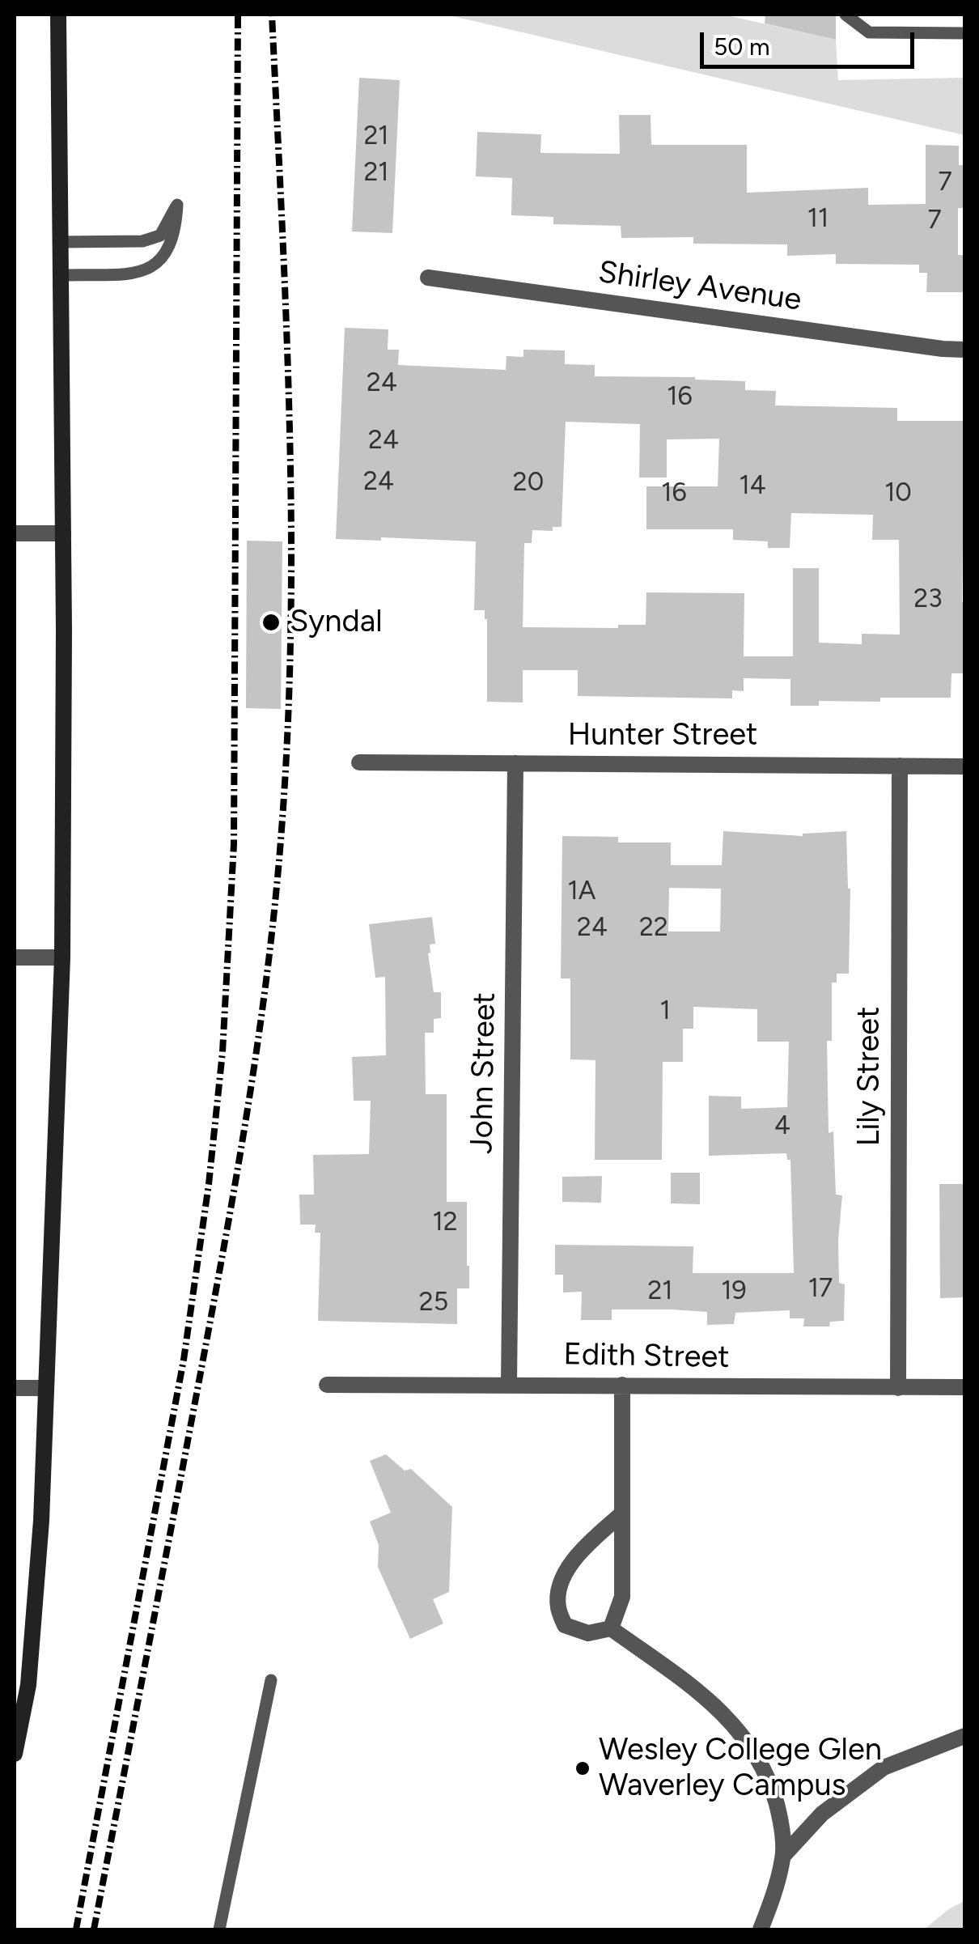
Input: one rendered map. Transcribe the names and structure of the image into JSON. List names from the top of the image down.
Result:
{
  "streets": {
    "street": [
      "Shirley Avenue",
      "Hunter Street",
      "John Street",
      "Lily Street",
      "Edith Street"
    ]
  },
  "crossings": [
    ["Hunter Street", "John Street"],
    ["Hunter Street", "Lily Street"],
    ["John Street", "Edith Street"],
    ["Lily Street", "Edith Street"]
  ],
  "places": ["Syndal", "Wesley College Glen Waverley Campus"],
  "house_numbers": [
    "21",
    "21",
    "7",
    "11",
    "7",
    "24",
    "16",
    "24",
    "24",
    "20",
    "14",
    "16",
    "10",
    "23",
    "1A",
    "24",
    "22",
    "1",
    "4",
    "12",
    "17",
    "21",
    "19",
    "25"
  ],
  "scale_bar": "50 m"
}
